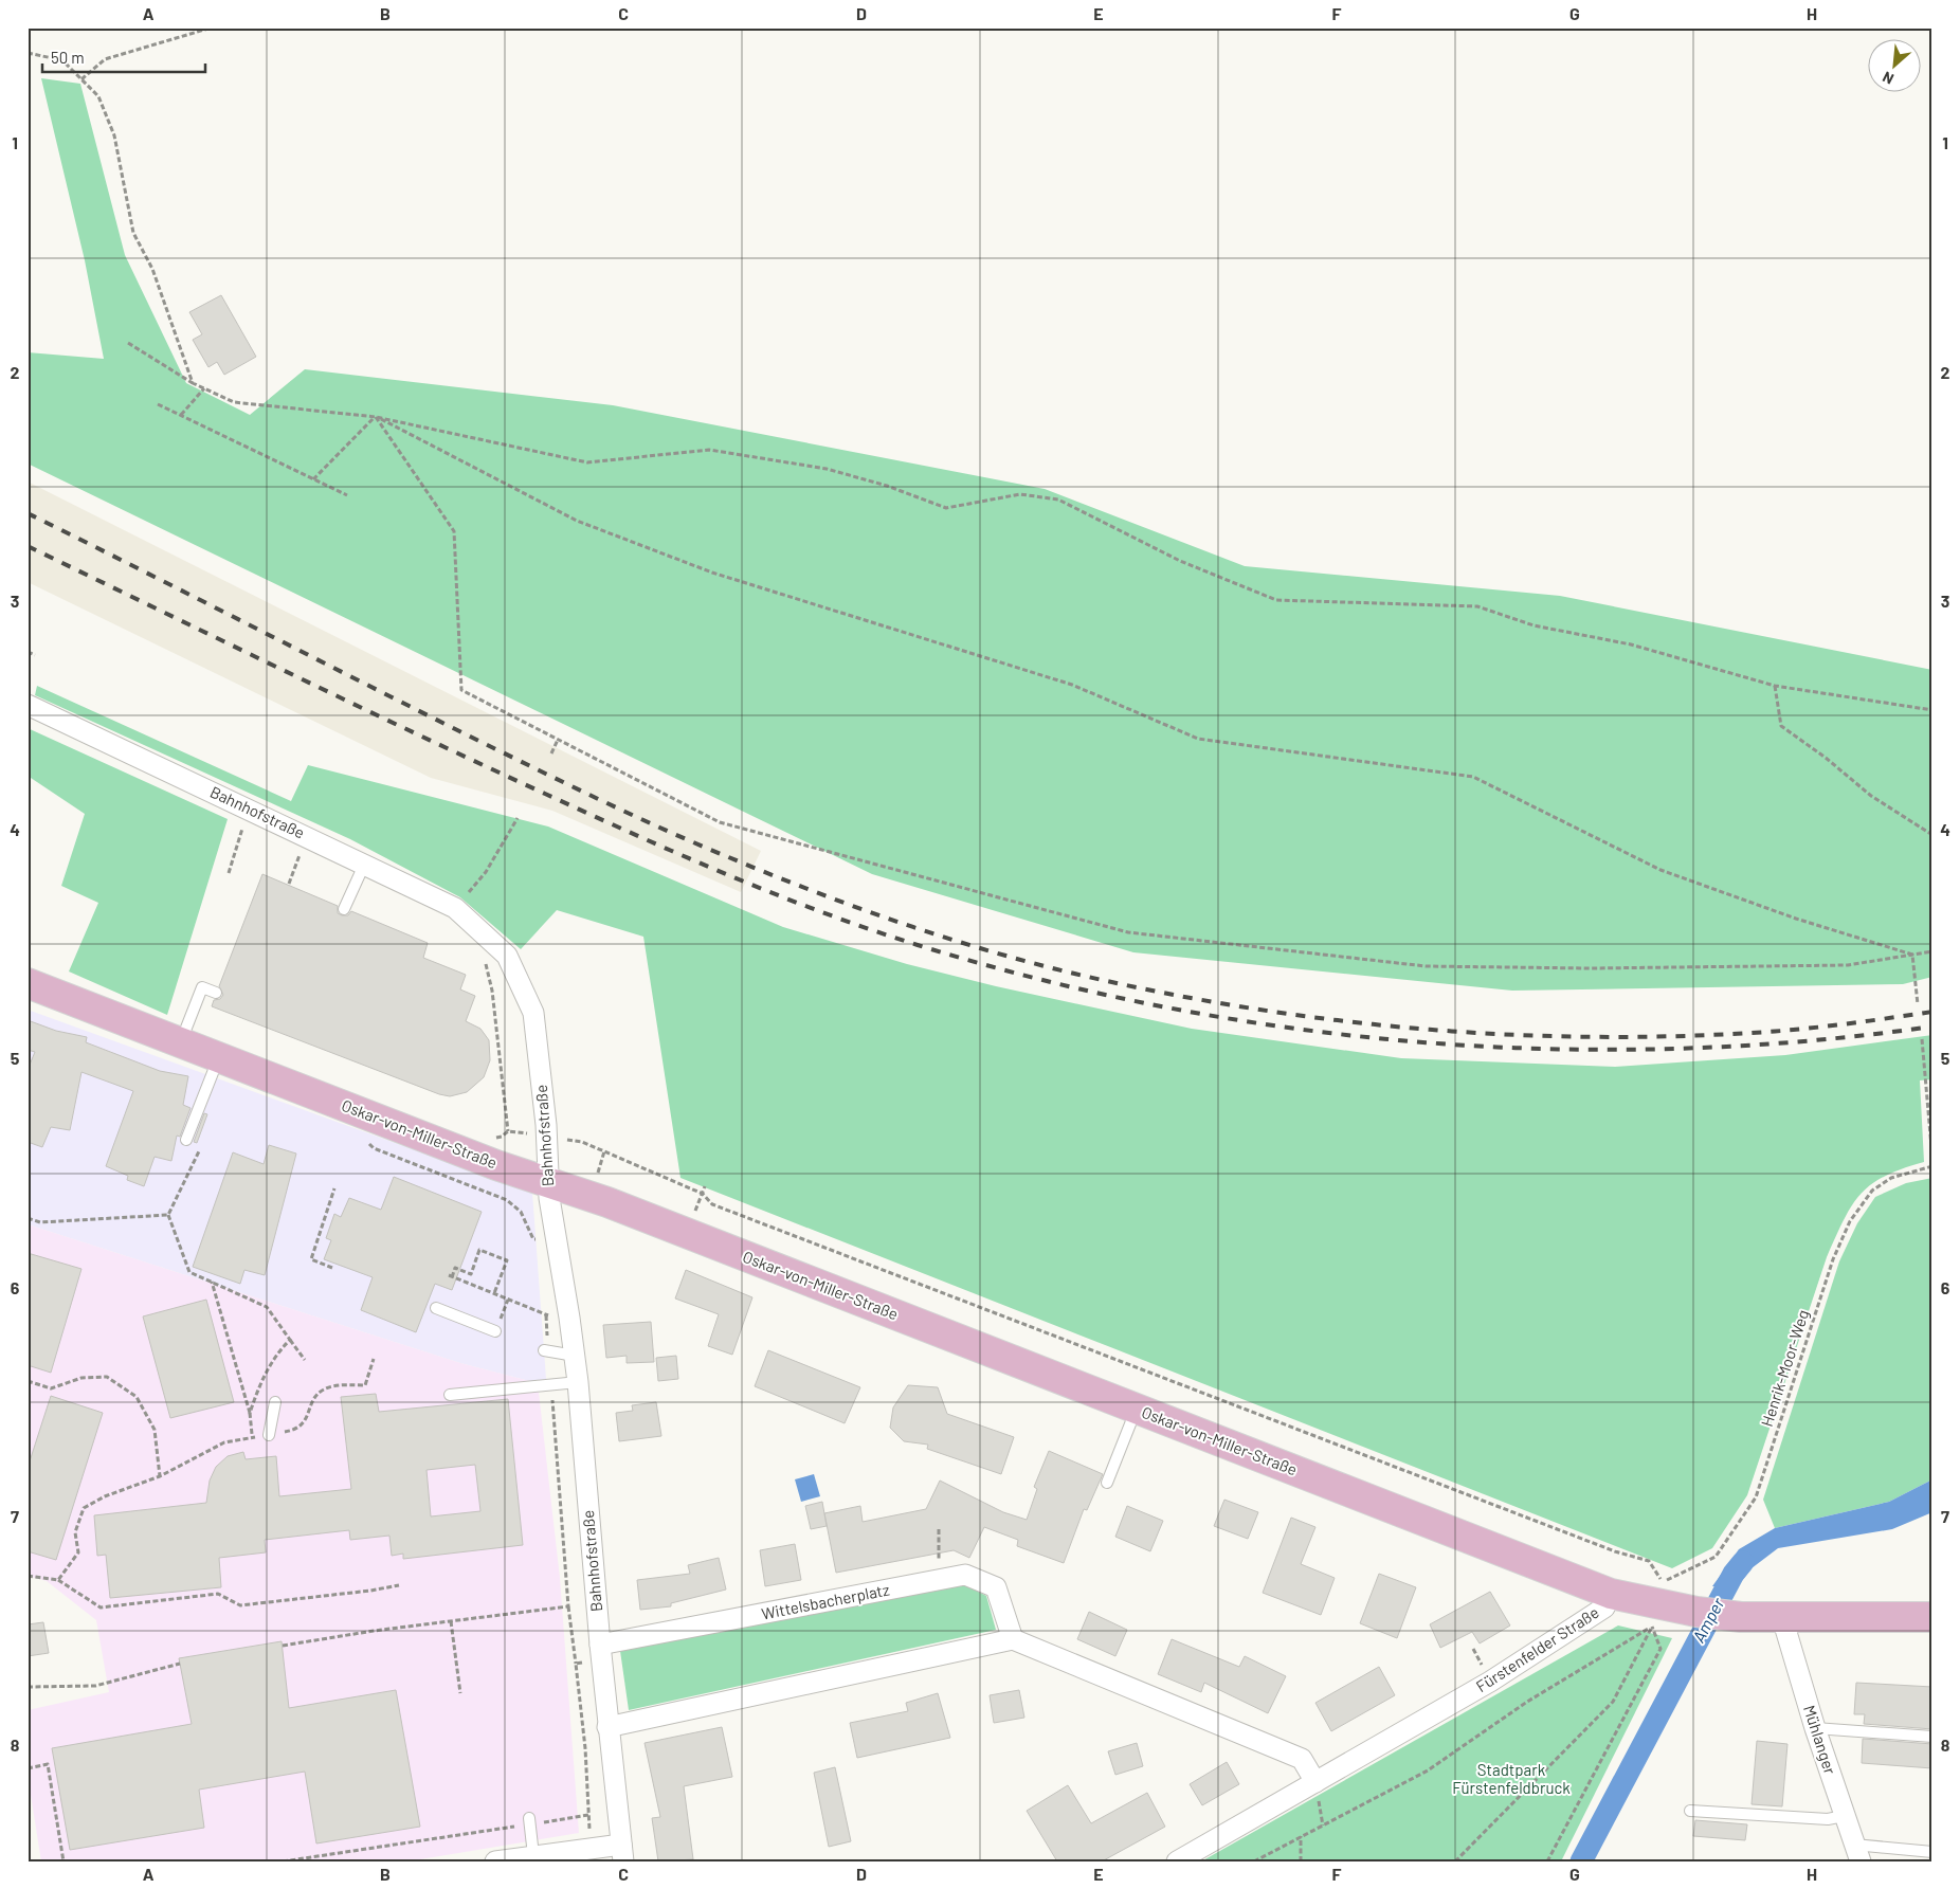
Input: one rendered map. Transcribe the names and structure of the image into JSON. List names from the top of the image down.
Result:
{
  "streets": {
    "main road": ["Oskar-von-Miller-Straße", "Fürstenfelder Straße"],
    "street": ["Bahnhofstraße", "Wittelsbacherplatz", "Mühlanger"],
    "path": ["Henrik-Moor-Weg"]
  },
  "crossings": [
    ["Bahnhofstraße", "Oskar-von-Miller-Straße"],
    ["Bahnhofstraße", "Henrik-Moor-Weg"],
    ["Bahnhofstraße", "Wittelsbacherplatz"],
    ["Oskar-von-Miller-Straße", "Fürstenfelder Straße"],
    ["Fürstenfelder Straße", "Mühlanger"]
  ],
  "water": ["Amper"],
  "parks": ["Stadtpark Fürstenfeldbruck"],
  "scale_bar": "50 m",
  "north": "bottom left",
  "grid": {
    "columns": [
      "A",
      "B",
      "C",
      "D",
      "E",
      "F",
      "G",
      "H"
    ],
    "rows": [
      "1",
      "2",
      "3",
      "4",
      "5",
      "6",
      "7",
      "8"
    ]
  }
}
